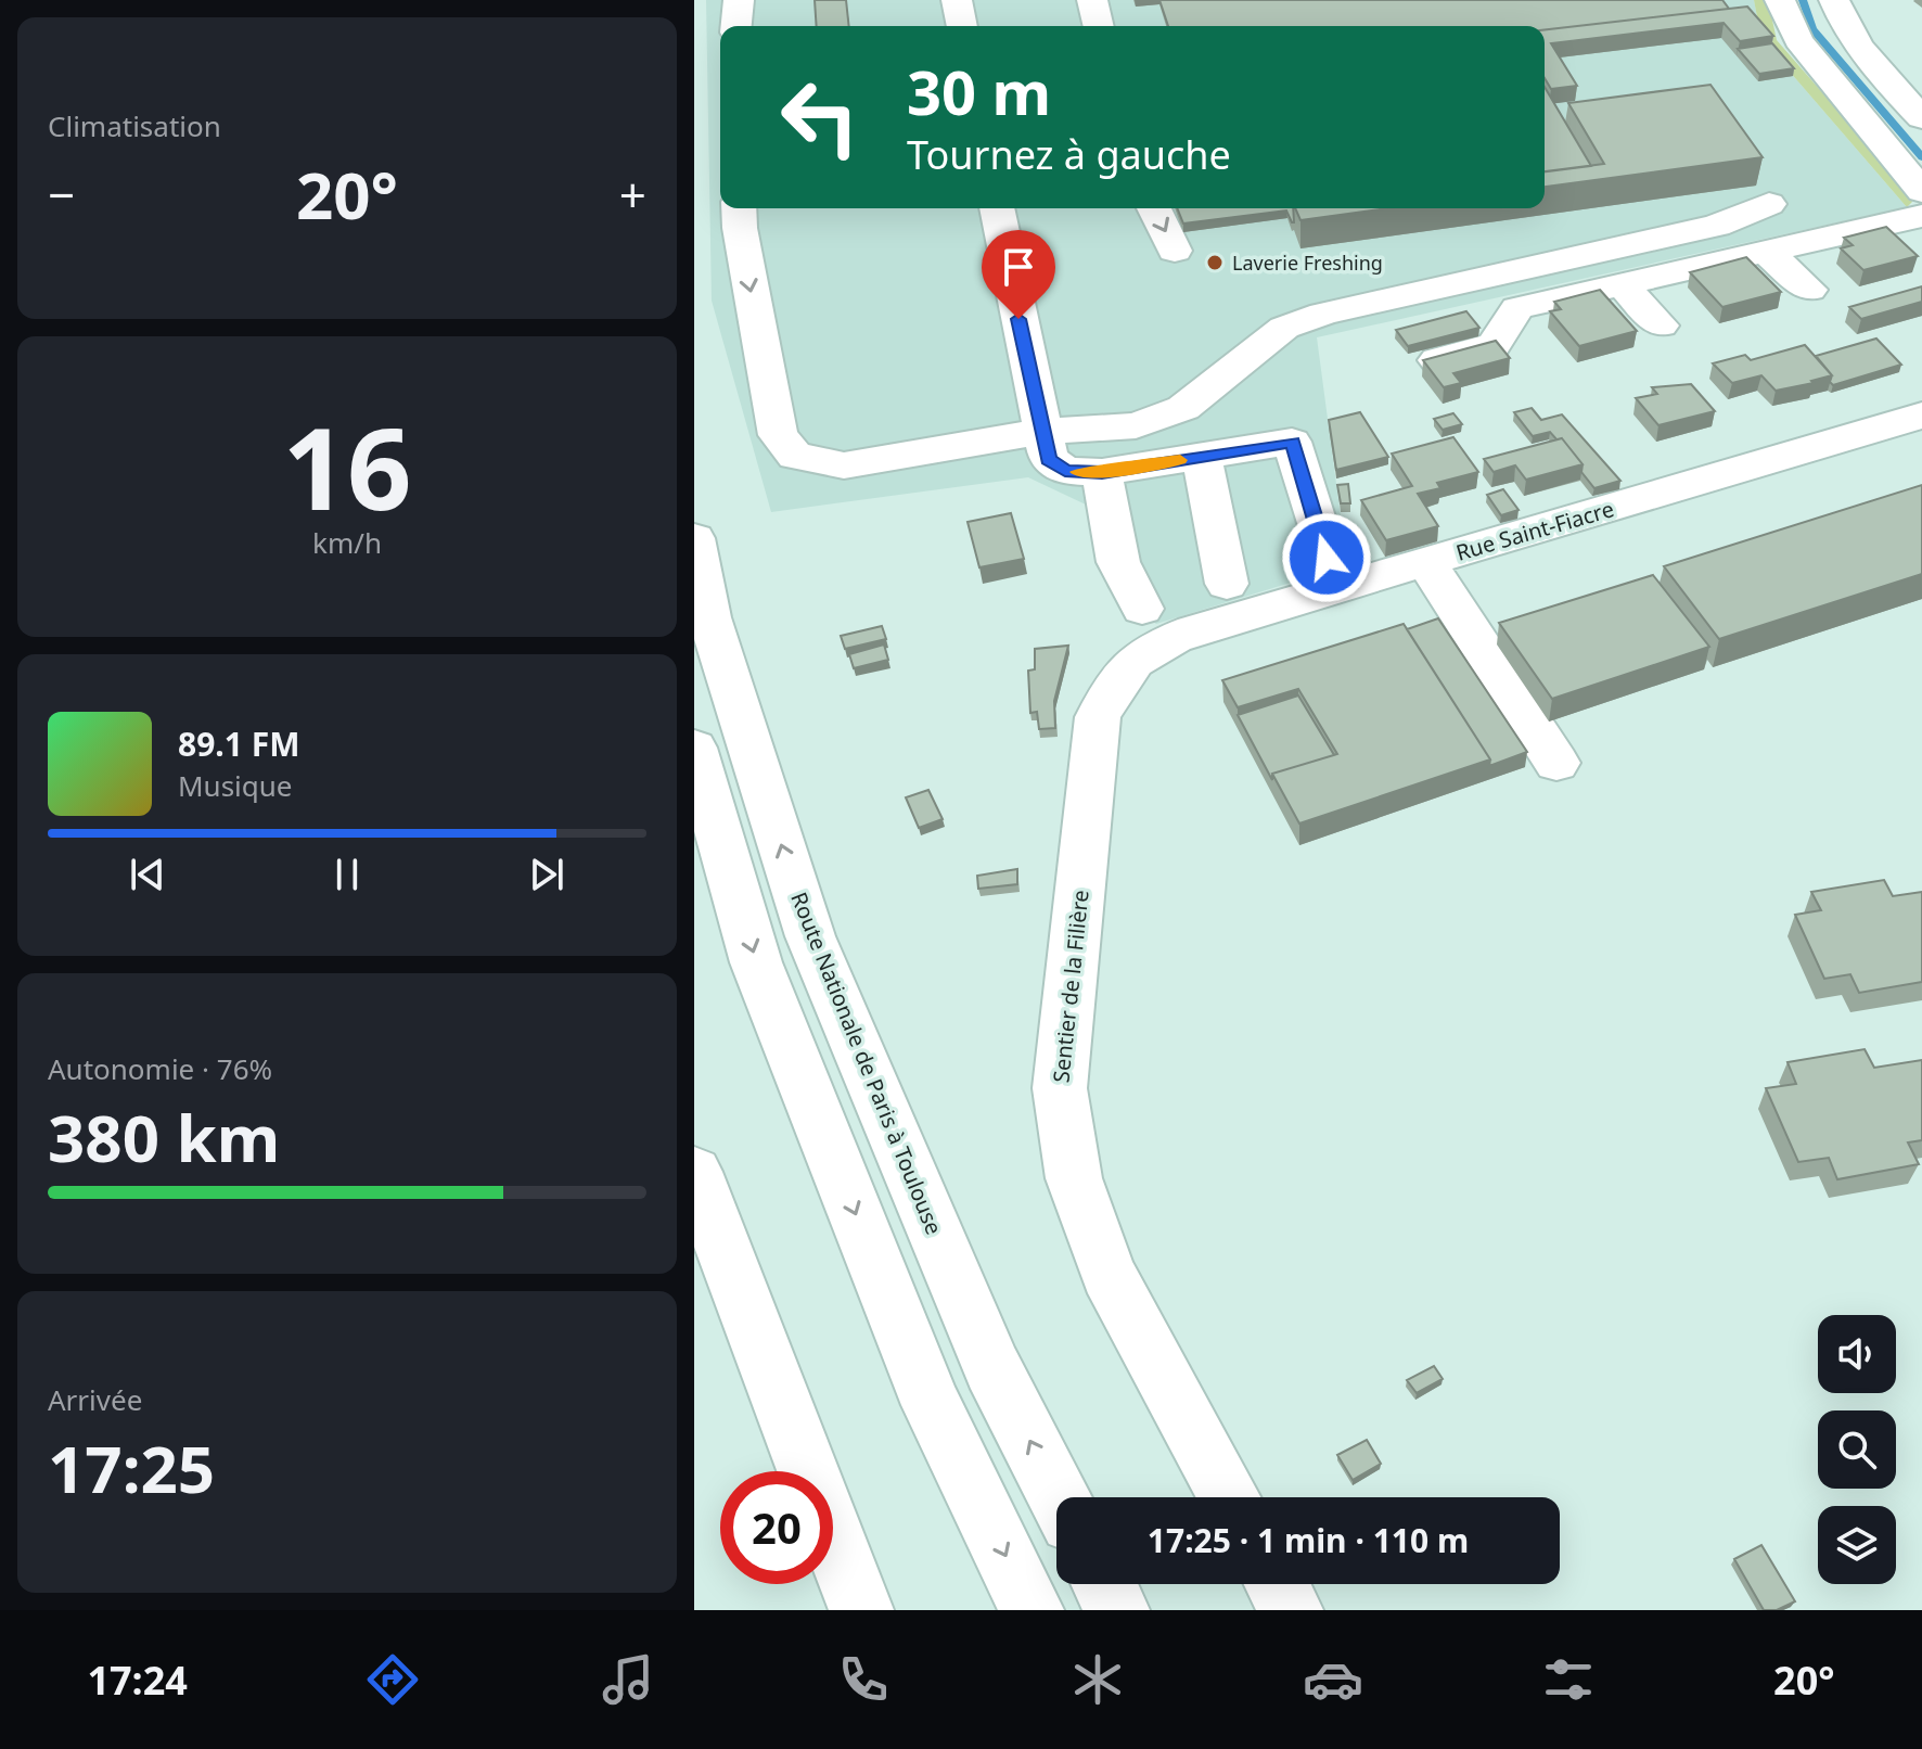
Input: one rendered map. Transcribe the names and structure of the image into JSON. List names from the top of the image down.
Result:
{
  "streets": {
    "street": ["Rue Saint-Fiacre", "Sentier de la Filière", "Route Nationale de Paris à Toulouse"]
  },
  "crossings": [
    ["Rue Saint-Fiacre", "Sentier de la Filière"]
  ],
  "places": ["Laverie Freshing"],
  "page": {
    "tile": [
      "Climatisation",
      ["16", "km/h"],
      ["Autonomie · 76%", "380 km"],
      ["Arrivée", "17:25"]
    ],
    "turn": ["30 m", "Tournez à gauche"],
    "heat": ["−", "20°", "+"],
    "song": ["89.1 FM", "Musique"],
    "limit": "20",
    "trip": "17:25 · 1 min · 110 m",
    "tabs": ["17:24", "20°"]
  }
}
